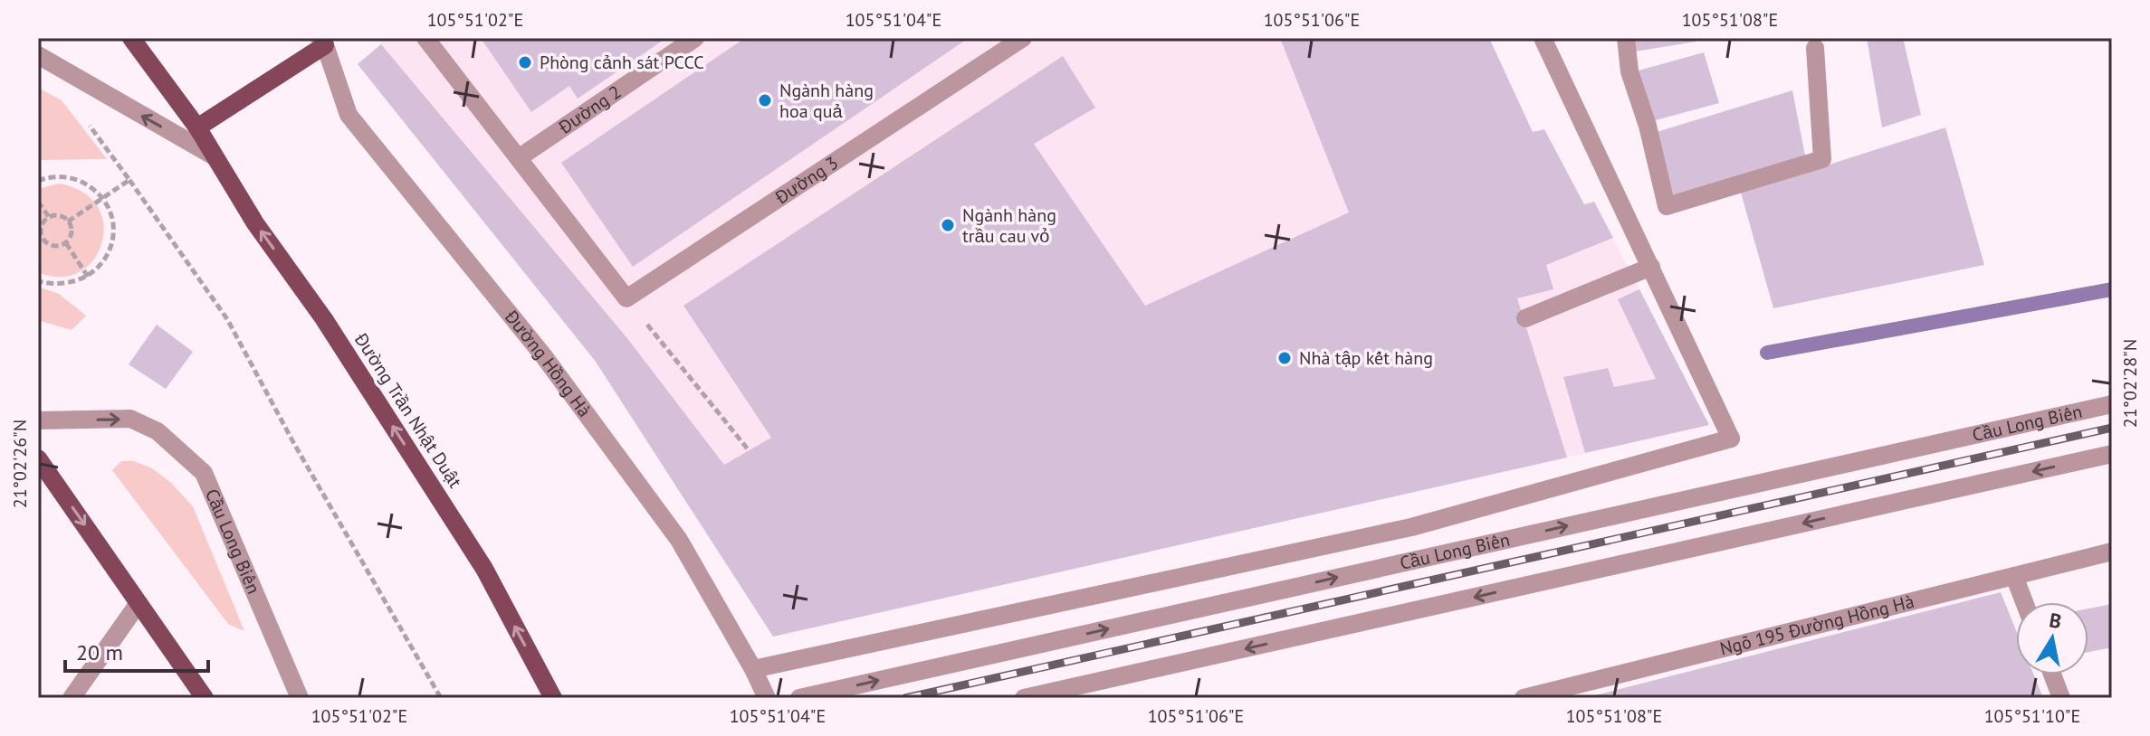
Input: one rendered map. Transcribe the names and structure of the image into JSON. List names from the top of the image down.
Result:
{
  "streets": {
    "main road": ["Đường Trần Nhật Duật"],
    "street": [
      "Đường 2",
      "Đường 3",
      "Đường Hồng Hà",
      "Cầu Long Biên",
      "Ngõ 195 Đường Hồng Hà"
    ]
  },
  "one_way": ["Đường Trần Nhật Duật"],
  "places": [
    "Phòng cảnh sát PCCC",
    "Ngành hàng hoa quả",
    "Ngành hàng trầu cau vỏ",
    "Nhà tập kết hàng"
  ],
  "scale_bar": "20 m",
  "north": "top",
  "coordinates": [
    "105°51'02\"E",
    "105°51'04\"E",
    "105°51'06\"E",
    "105°51'08\"E",
    "21°02'28\"N",
    "21°02'26\"N",
    "105°51'10\"E"
  ]
}
